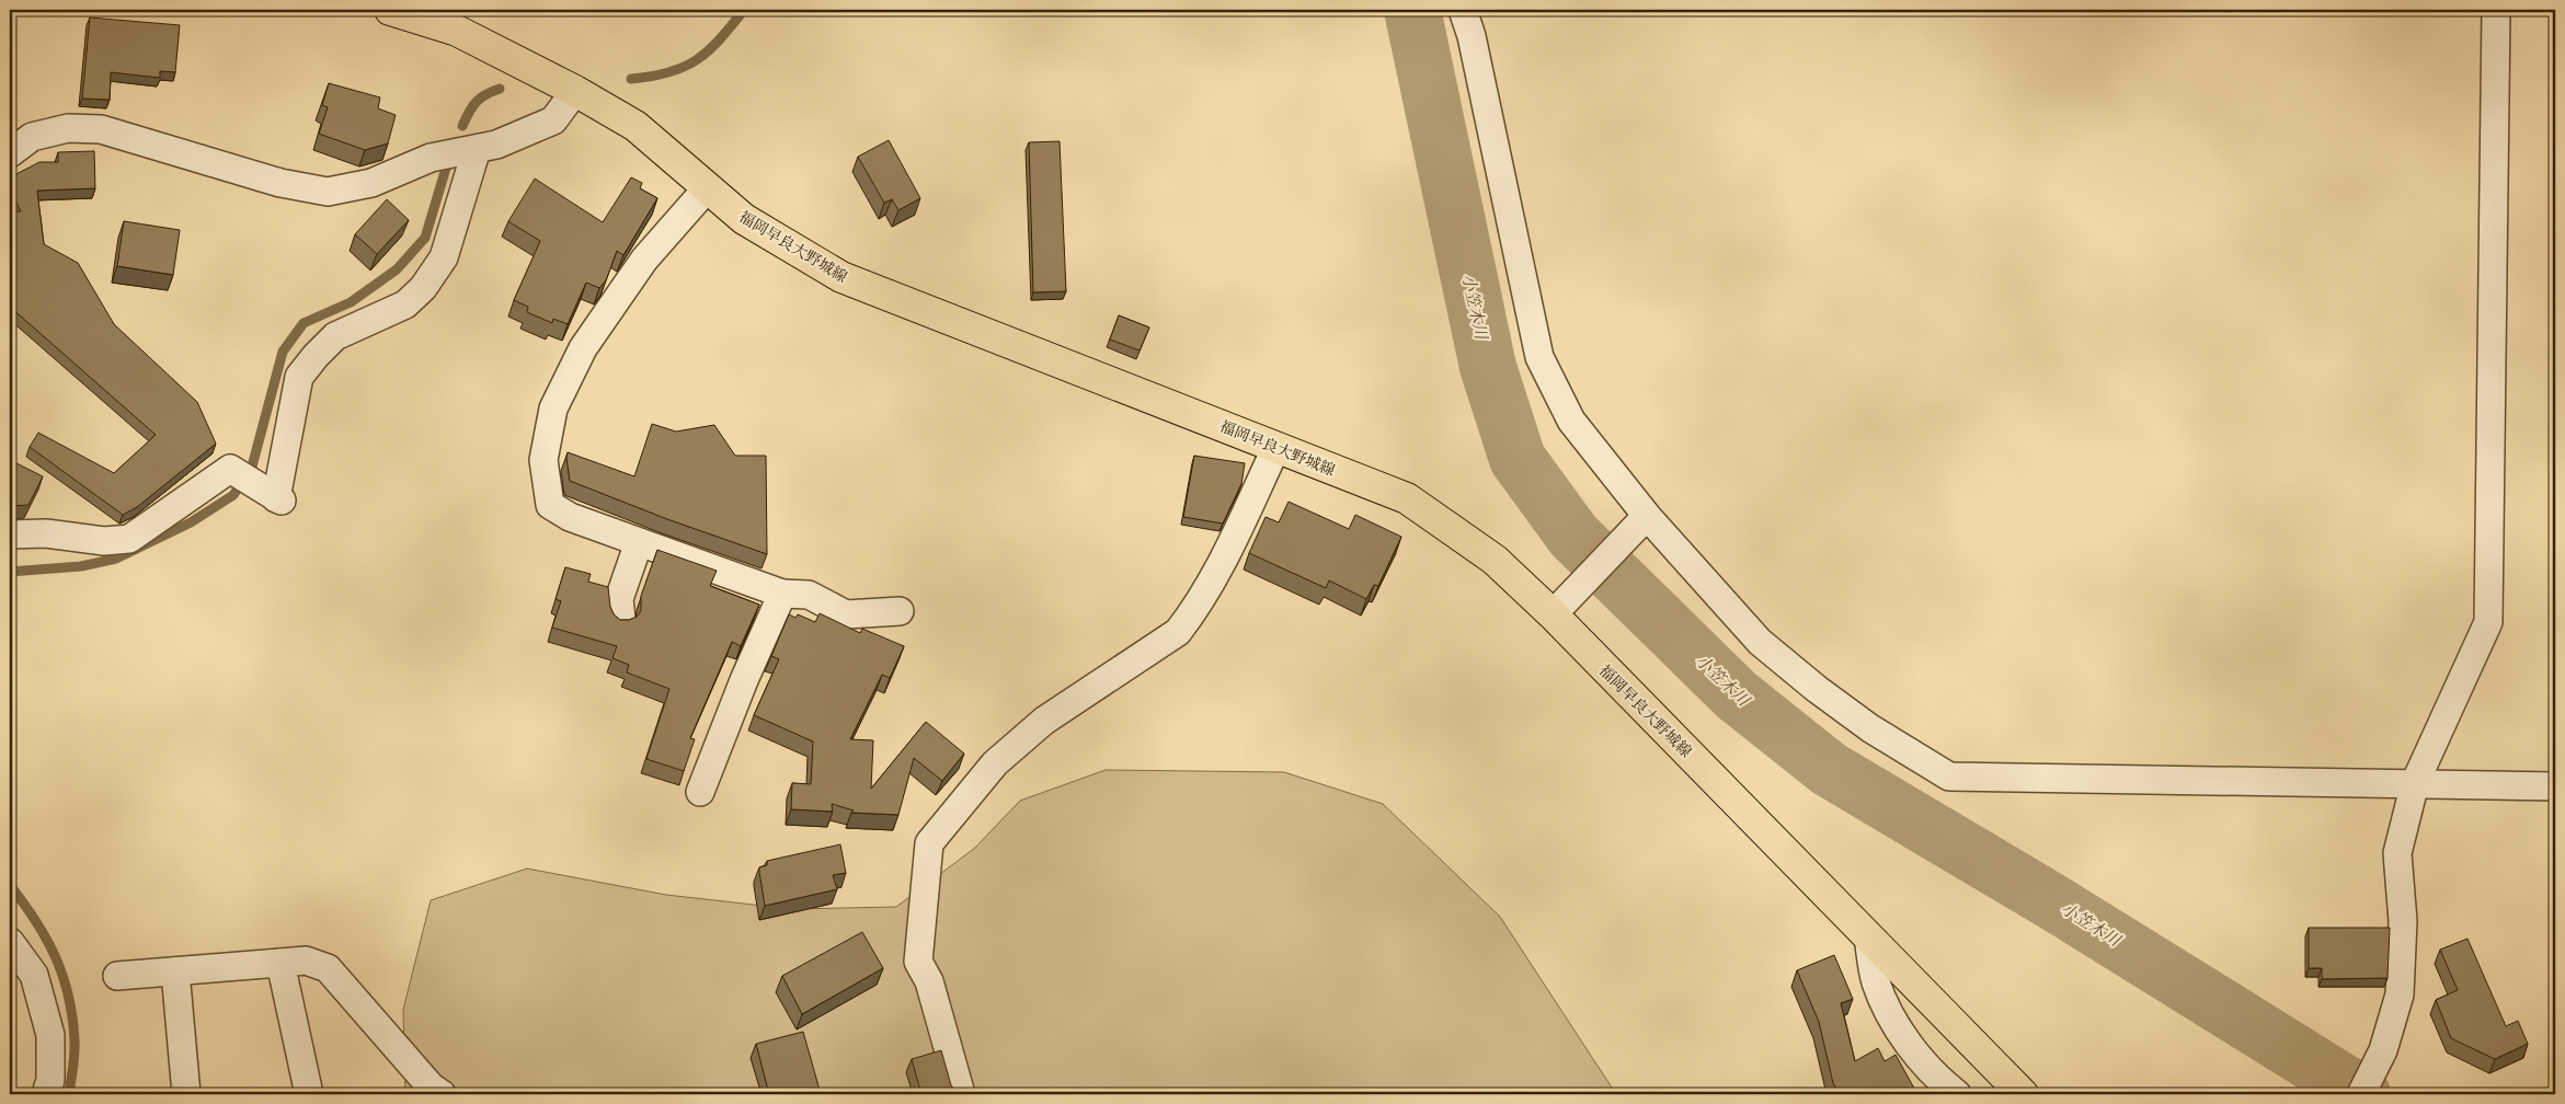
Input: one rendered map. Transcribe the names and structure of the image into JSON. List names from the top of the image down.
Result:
{
  "streets": {
    "main road": ["福岡早良大野城線"]
  },
  "water": ["小笠木川"]
}
